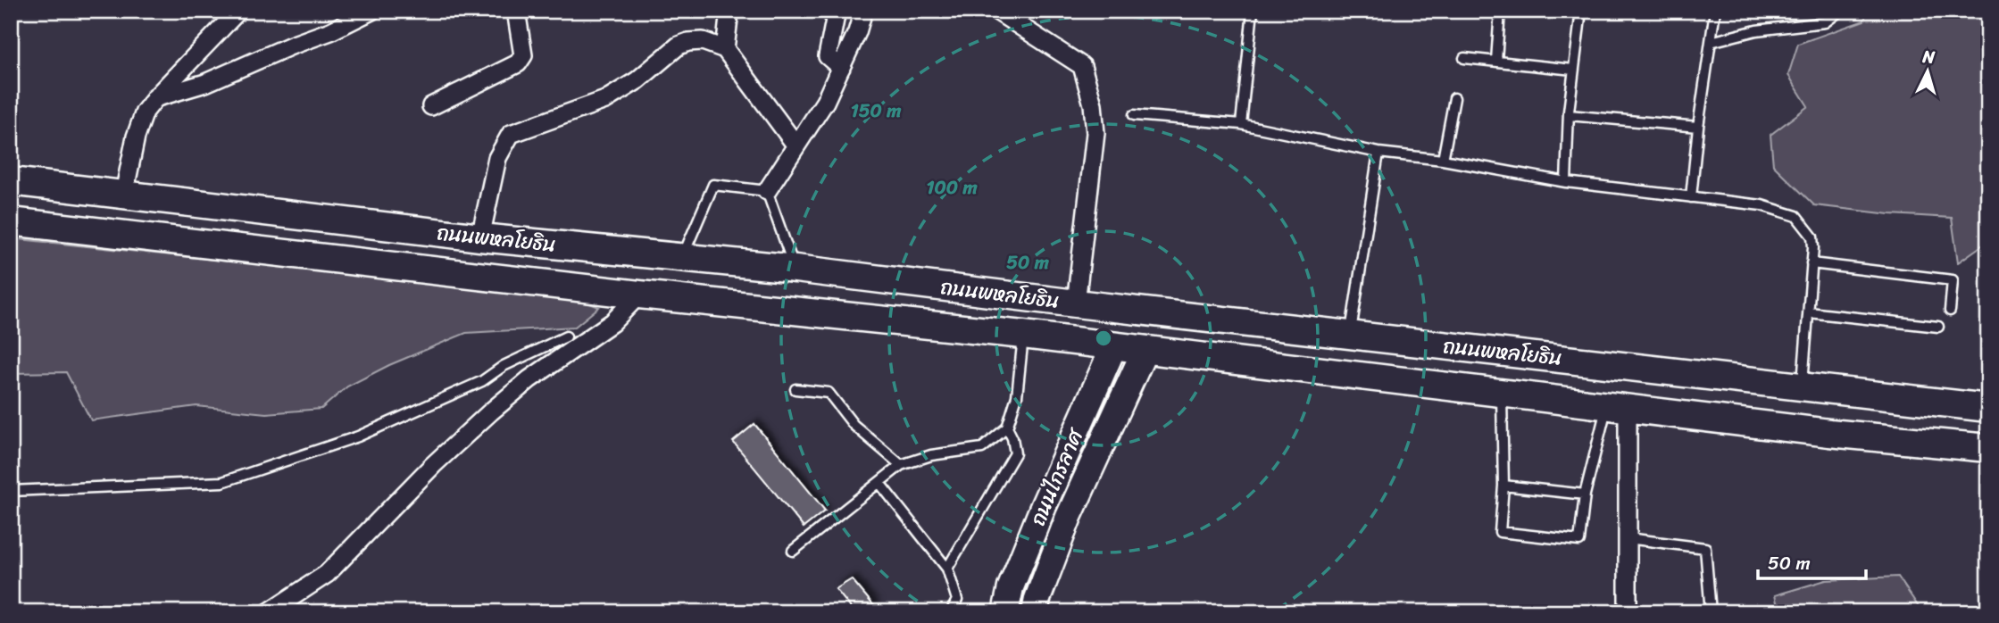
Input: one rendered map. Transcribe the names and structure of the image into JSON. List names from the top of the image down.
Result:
{
  "streets": {
    "main road": ["ถนนพหลโยธิน", "ถนนไกรลาศ"]
  },
  "crossings": [
    ["ถนนพหลโยธิน", "ถนนไกรลาศ"]
  ],
  "scale_bar": "50 m",
  "north": "top",
  "rings": ["150 m", "100 m", "50 m"]
}
